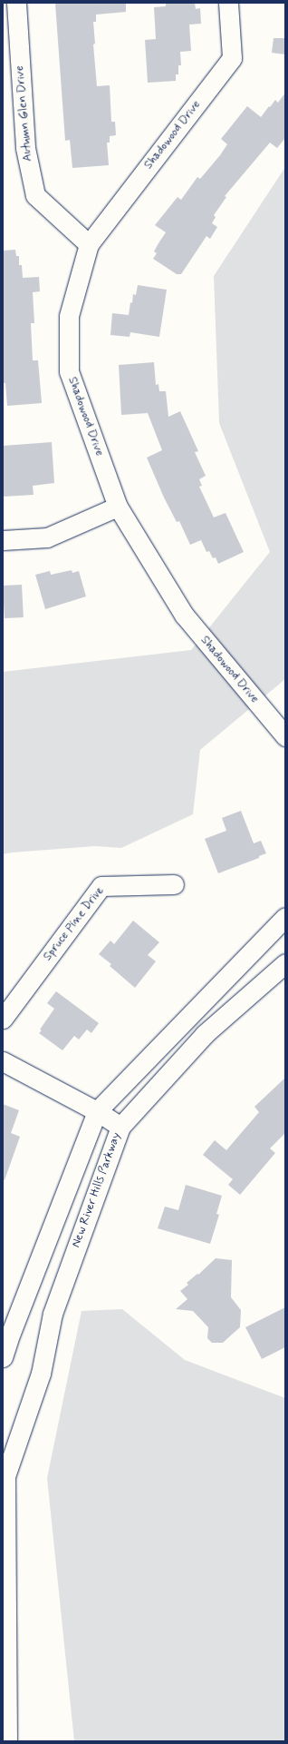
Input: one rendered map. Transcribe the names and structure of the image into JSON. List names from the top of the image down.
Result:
{
  "streets": {
    "street": [
      "Autumn Glen Drive",
      "Shadowood Drive",
      "Spruce Pine Drive",
      "New River Hills Parkway"
    ]
  },
  "crossings": [
    ["Autumn Glen Drive", "Shadowood Drive"]
  ]
}
